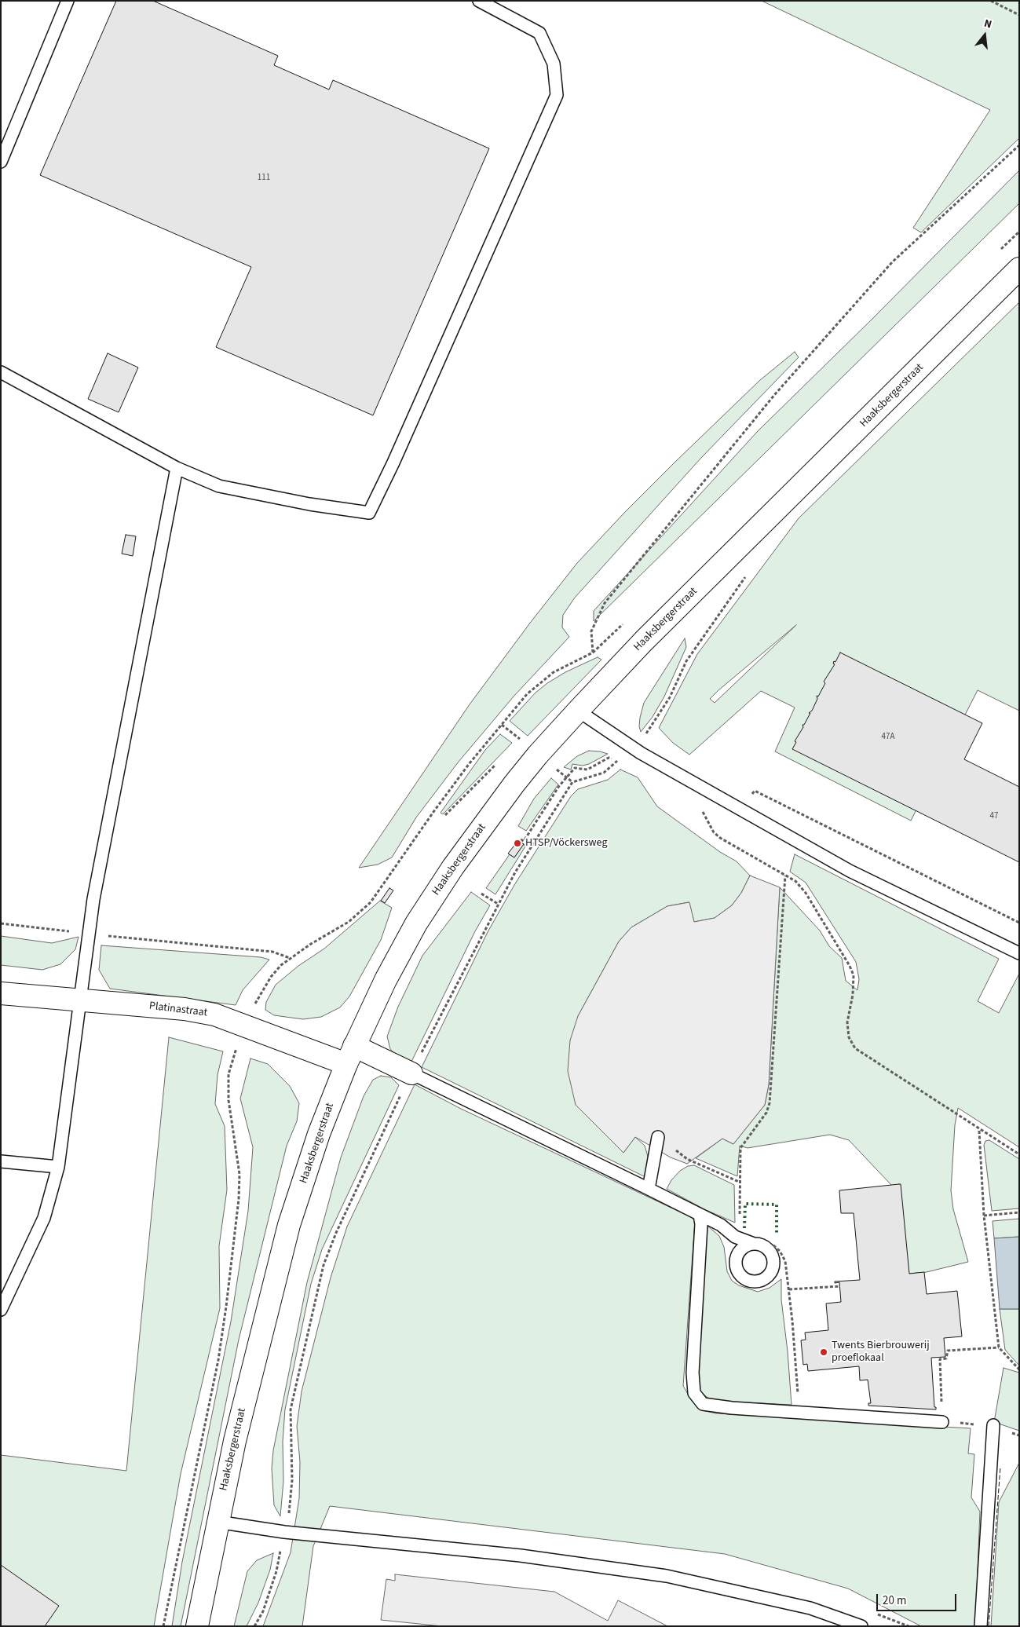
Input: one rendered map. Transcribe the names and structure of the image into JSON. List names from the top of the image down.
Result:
{
  "streets": {
    "main road": ["Haaksbergerstraat", "Platinastraat"]
  },
  "crossings": [
    ["Haaksbergerstraat", "Platinastraat"]
  ],
  "places": ["HTSP/Vöckersweg", "Twents Bierbrouwerij proeflokaal"],
  "house_numbers": ["111", "47A", "47"],
  "scale_bar": "20 m",
  "north": "top"
}
